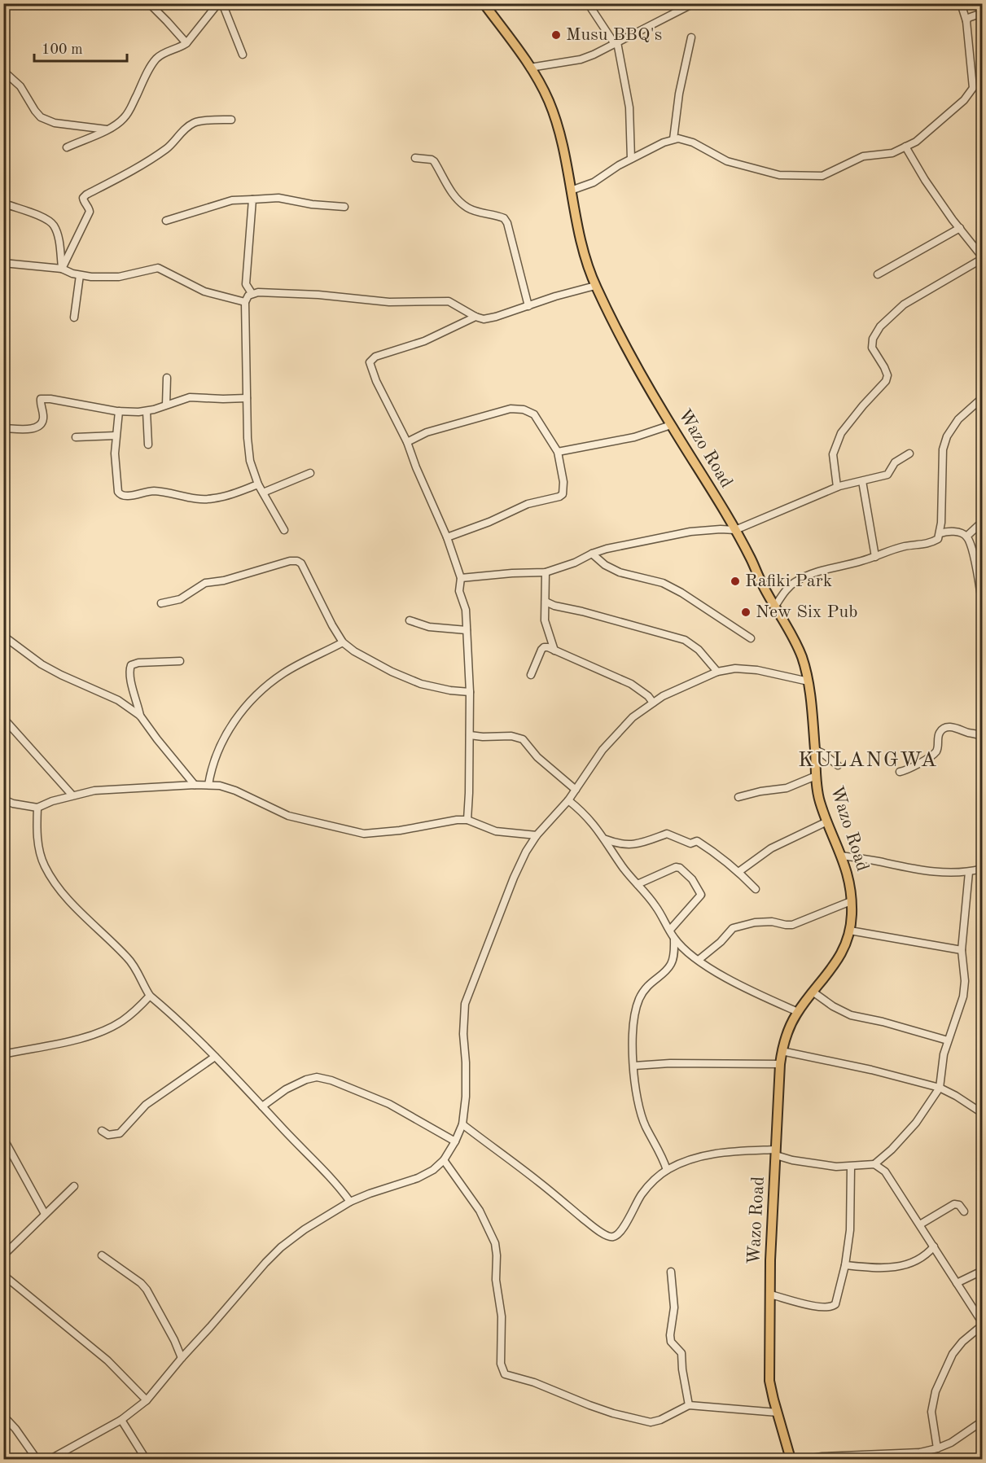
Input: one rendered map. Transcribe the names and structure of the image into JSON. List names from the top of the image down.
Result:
{
  "streets": {
    "main road": ["Wazo Road"]
  },
  "districts": ["KULANGWA"],
  "places": ["Musu BBQ's", "Rafiki Park", "New Six Pub"],
  "scale_bar": "100 m"
}
